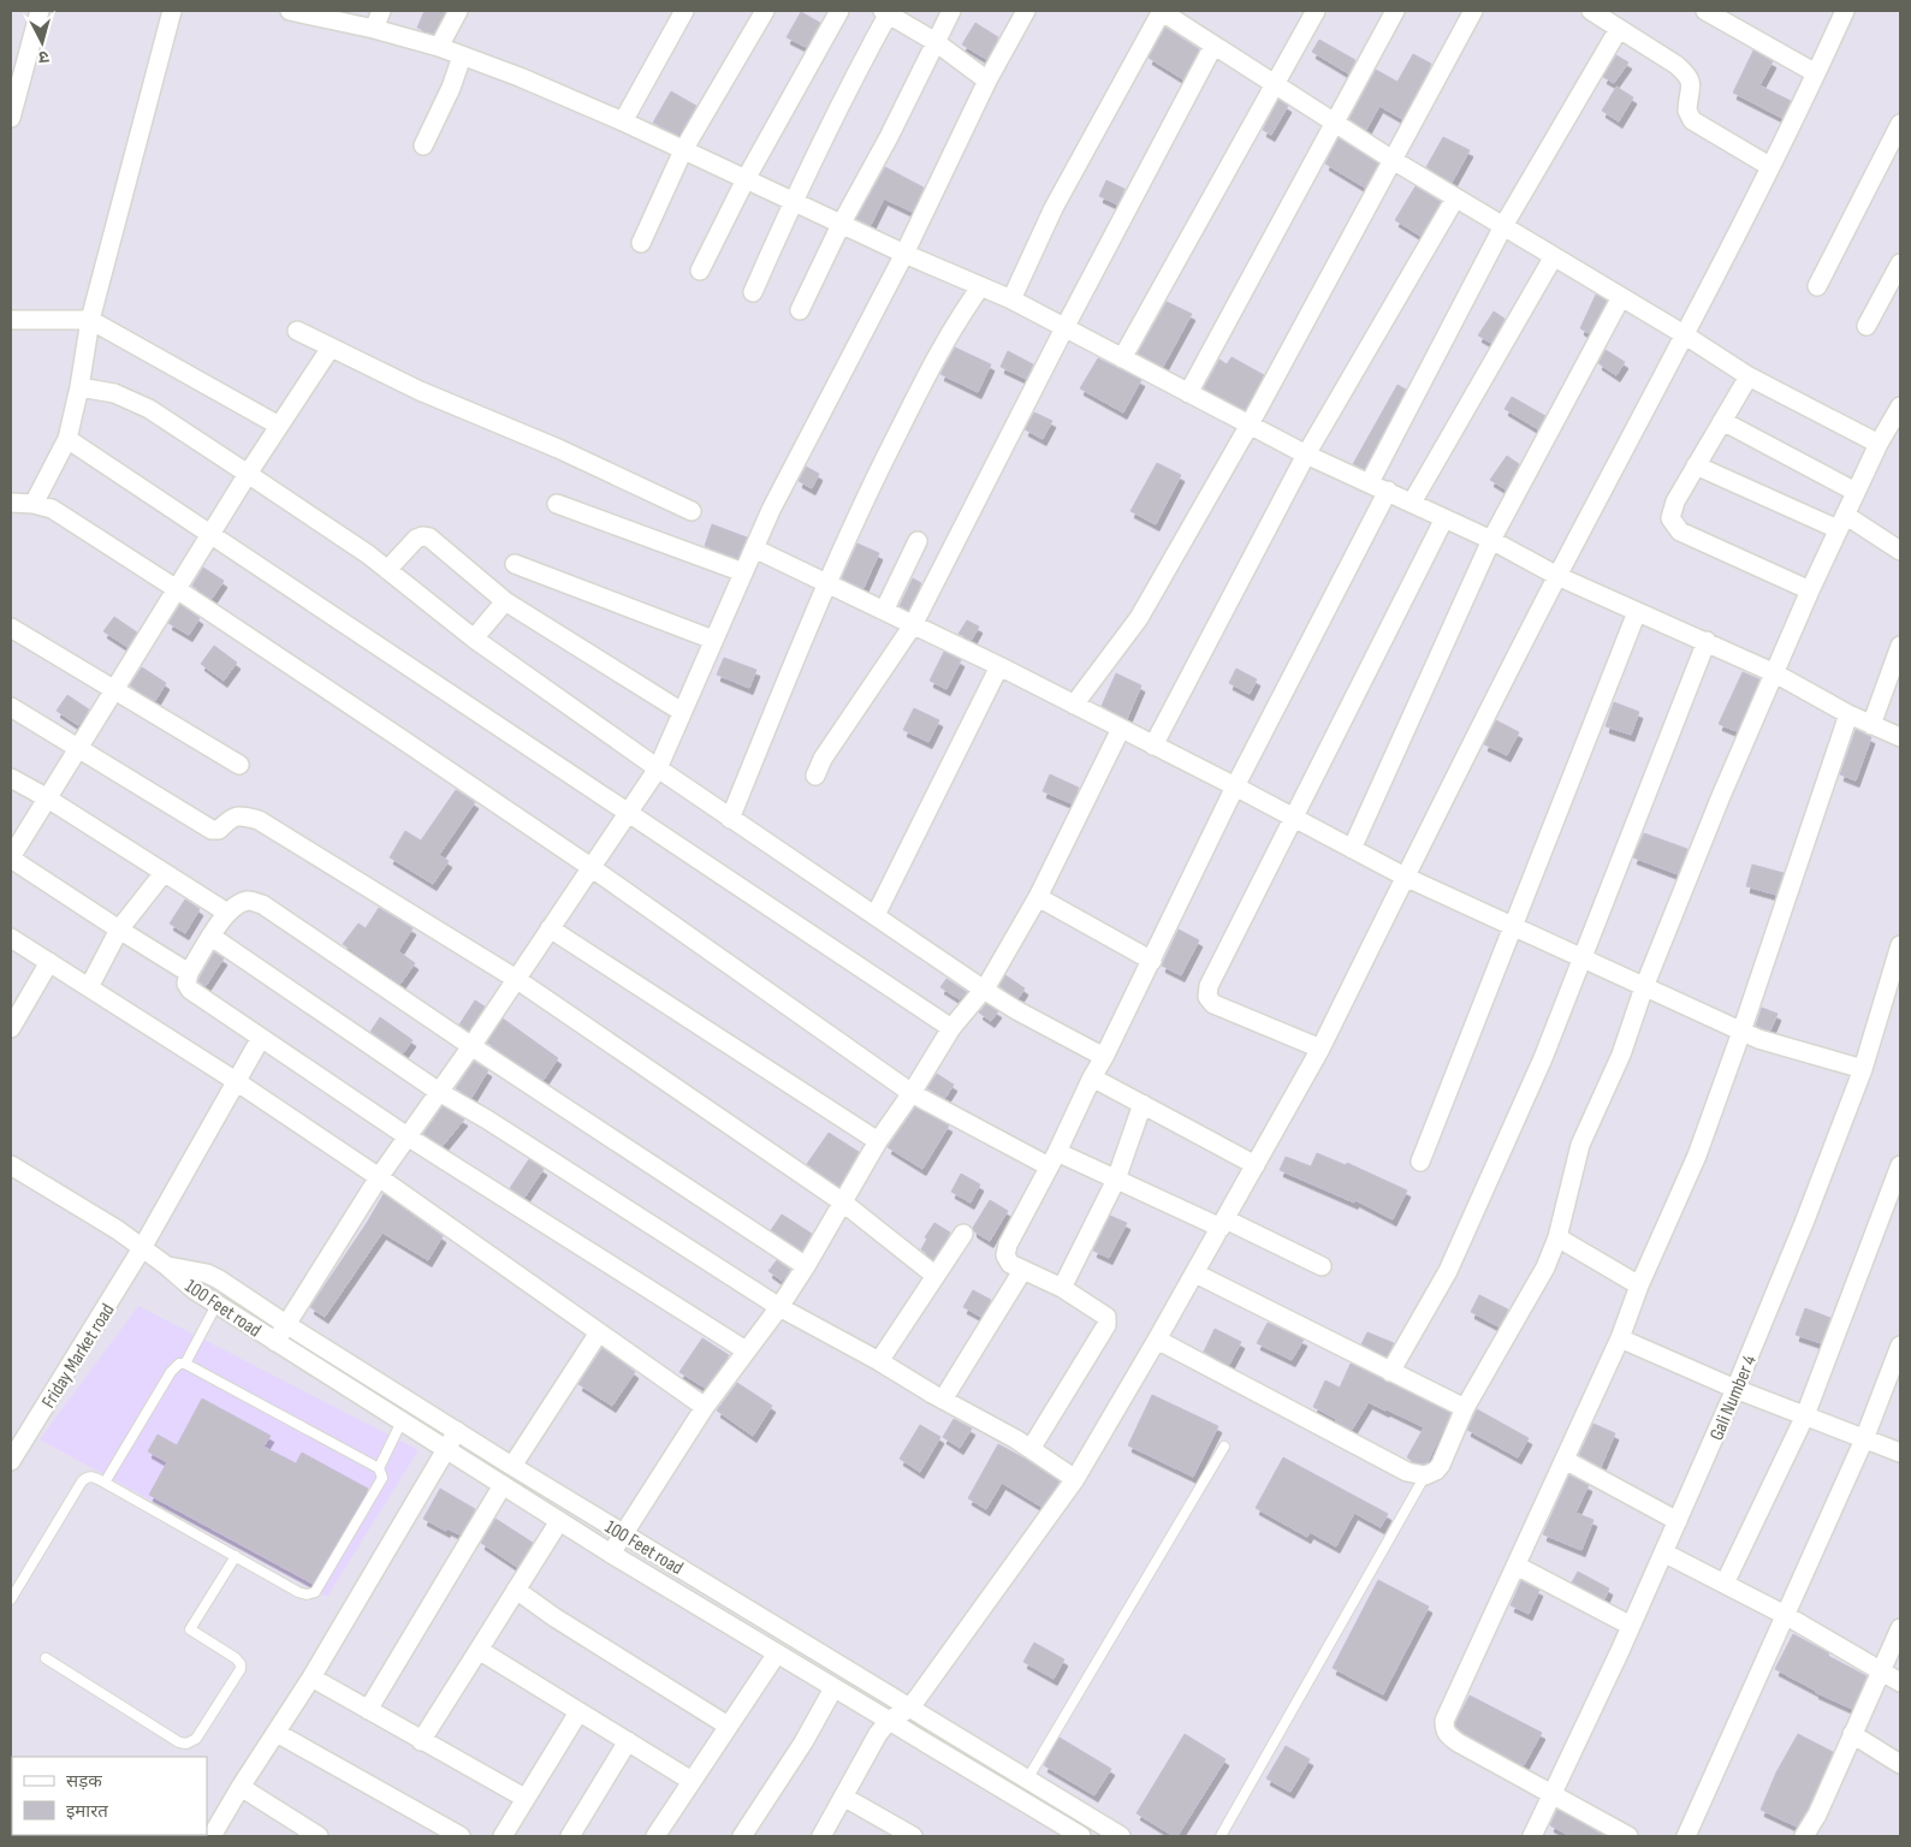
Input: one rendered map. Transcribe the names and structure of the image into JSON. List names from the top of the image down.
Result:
{
  "streets": {
    "street": ["100 Feet road", "Friday Market road", "Gali Number 4"]
  },
  "crossings": [
    ["100 Feet road", "Friday Market road"]
  ],
  "legend": ["सड़क", "इमारत"],
  "north": "bottom"
}
